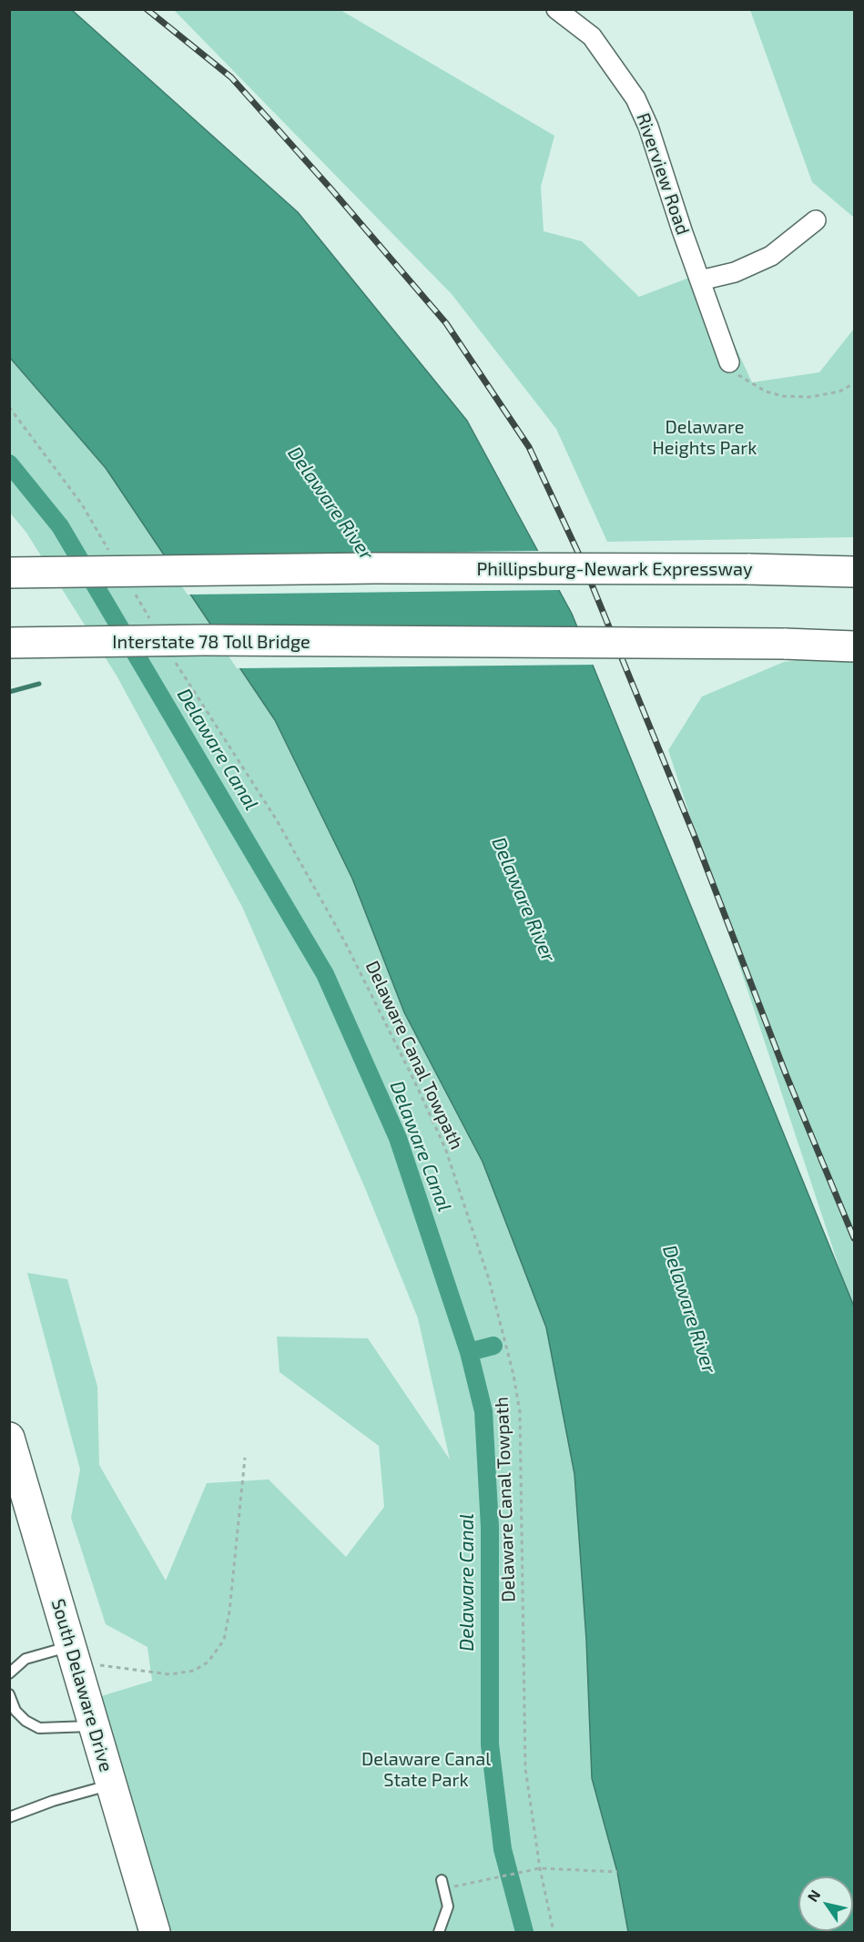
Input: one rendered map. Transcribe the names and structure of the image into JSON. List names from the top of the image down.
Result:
{
  "streets": {
    "highway": ["Phillipsburg-Newark Expressway", "Interstate 78 Toll Bridge", "South Delaware Drive"],
    "street": ["Riverview Road"],
    "path": ["Delaware Canal Towpath"]
  },
  "water": ["Delaware River", "Delaware Canal"],
  "parks": ["Delaware Heights Park", "Delaware Canal State Park"],
  "north": "top left"
}
